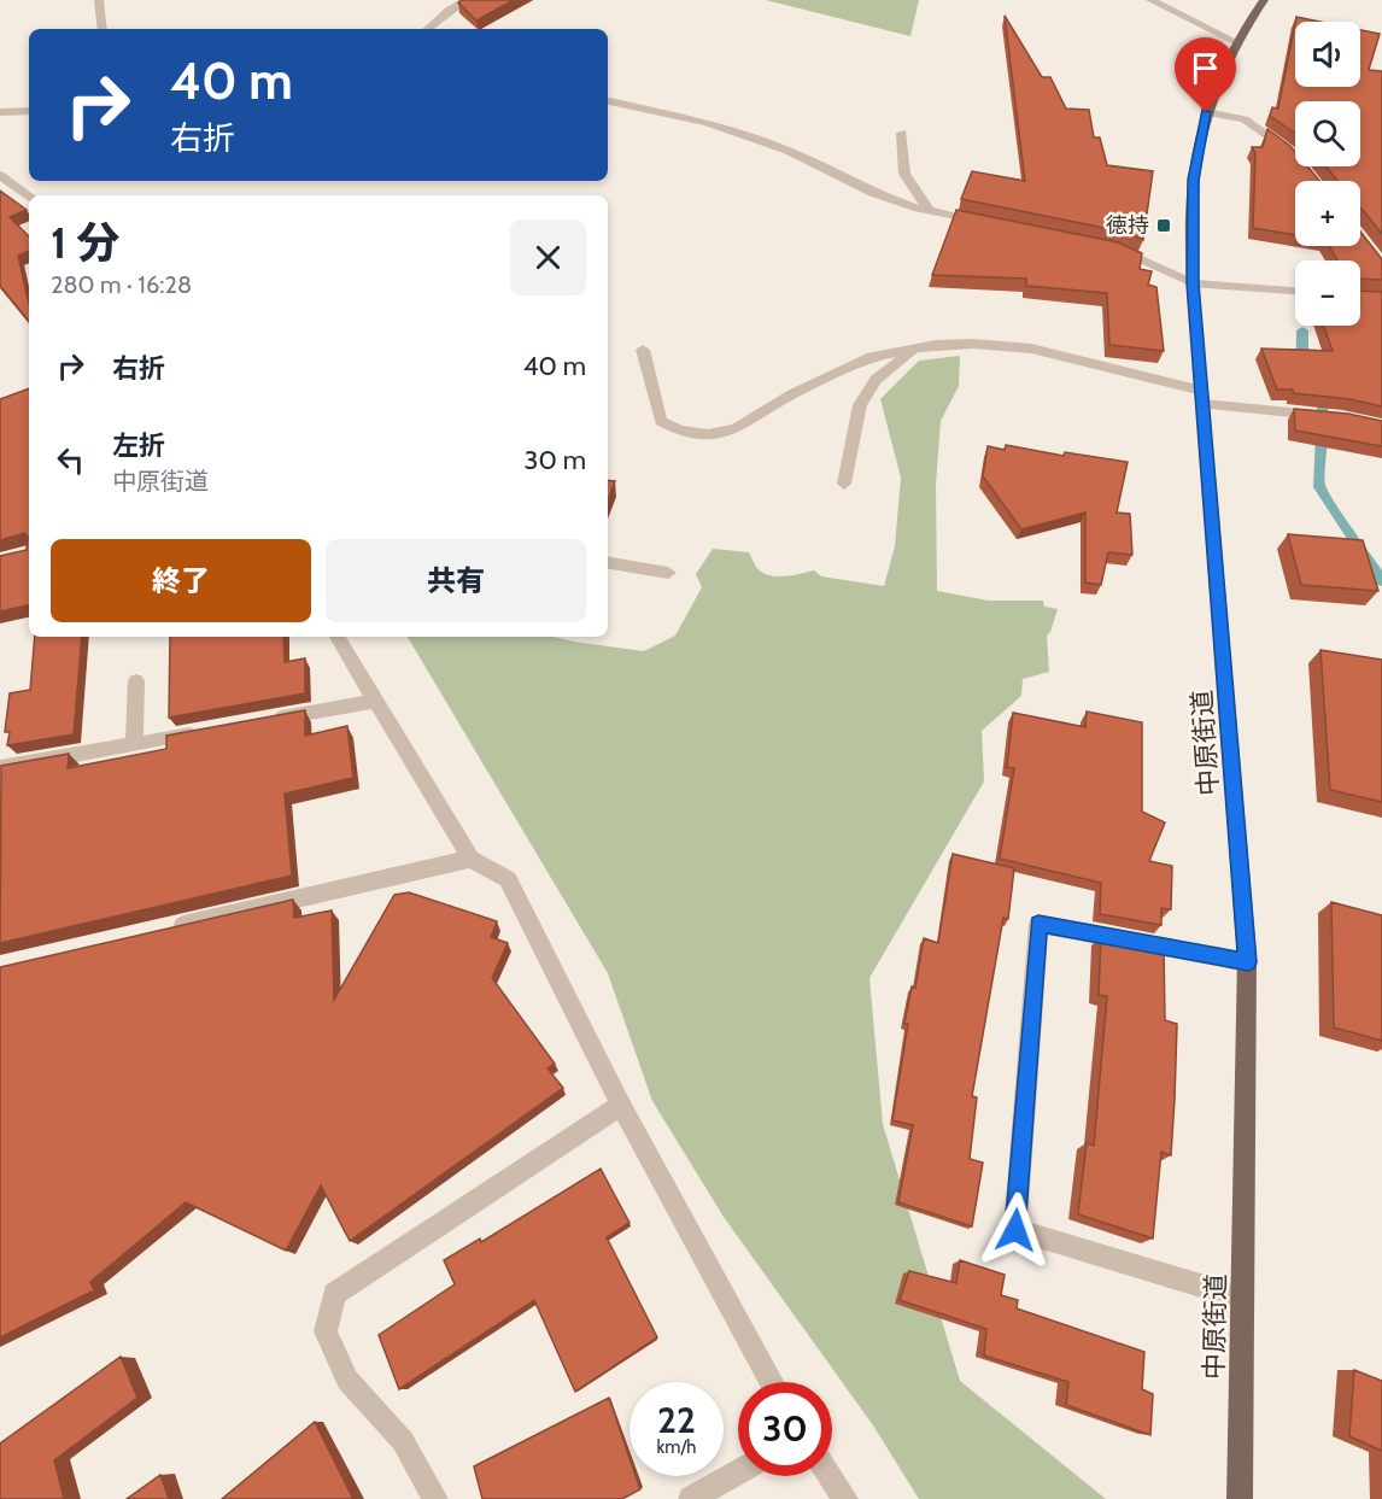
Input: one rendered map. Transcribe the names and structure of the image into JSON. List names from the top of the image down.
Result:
{
  "streets": {
    "main road": ["中原街道"]
  },
  "places": {
    "transit": ["徳持"]
  },
  "page": {
    "map_buttons": ["+", "−"],
    "turn": ["40 m", "右折"],
    "heading": ["1 分", "280 m · 16:28"],
    "list": [
      {
        "name": "右折",
        "value": "40 m"
      },
      {
        "name": "左折",
        "note": "中原街道",
        "value": "30 m"
      }
    ],
    "buttons": ["終了", "共有"],
    "speed": "22 km/h",
    "limit": "30"
  }
}
